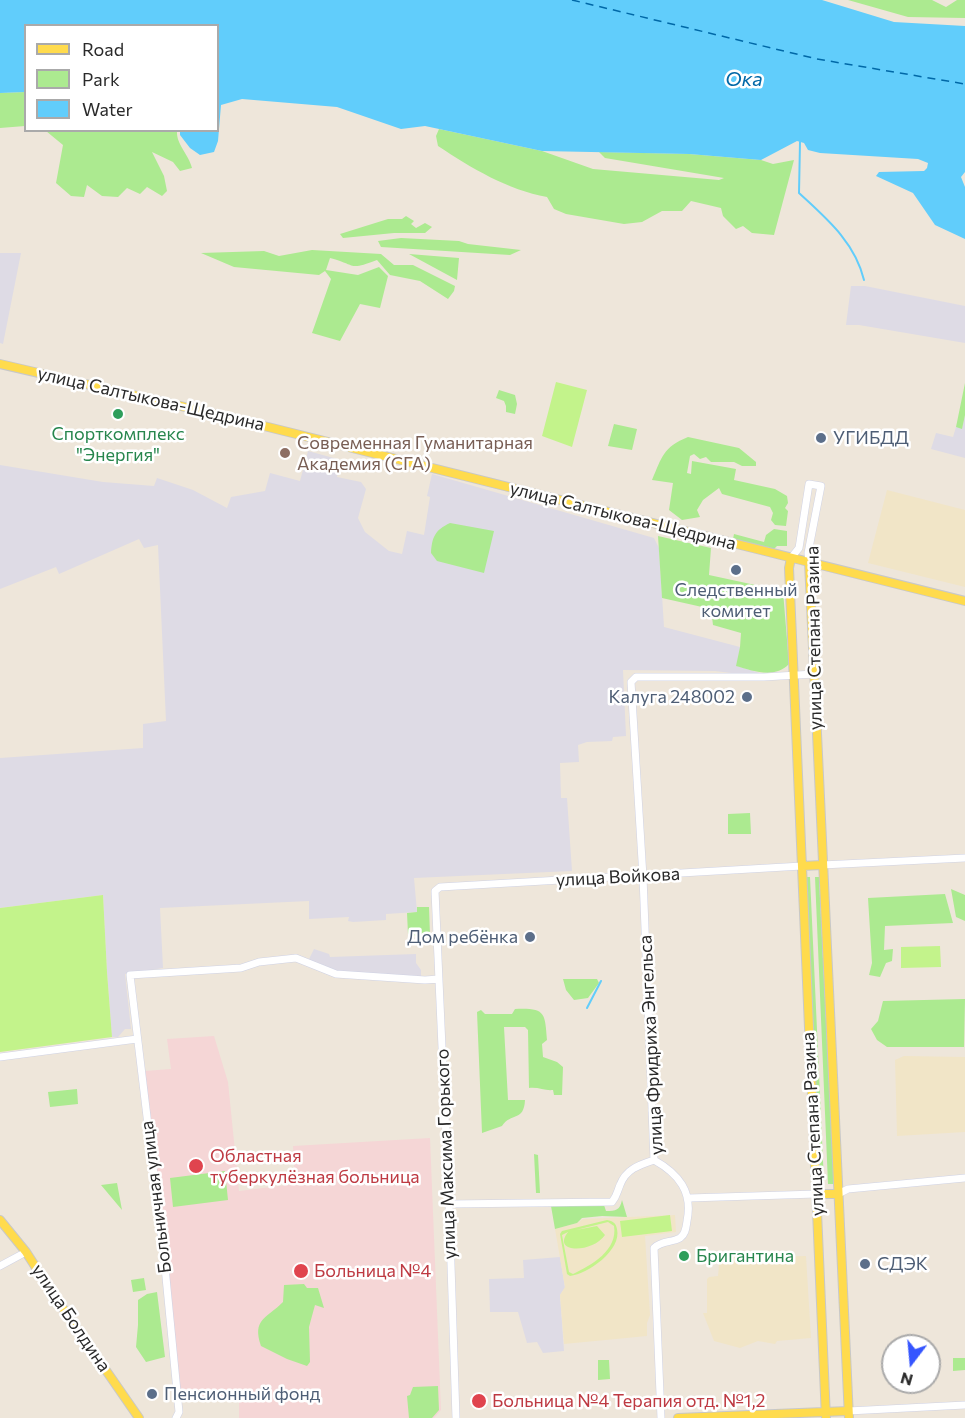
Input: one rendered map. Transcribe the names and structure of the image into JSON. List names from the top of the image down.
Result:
{
  "streets": {
    "main road": ["улица Салтыкова-Щедрина", "улица Степана Разина", "улица Болдина"],
    "street": [
      "улица Войкова",
      "улица Фридриха Энгельса",
      "улица Максима Горького",
      "Больничная улица"
    ]
  },
  "crossings": [
    ["улица Салтыкова-Щедрина", "улица Степана Разина"],
    ["улица Степана Разина", "улица Войкова"],
    ["улица Степана Разина", "улица Фридриха Энгельса"],
    ["улица Войкова", "улица Фридриха Энгельса"],
    ["улица Войкова", "улица Максима Горького"],
    ["улица Максима Горького", "Больничная улица"]
  ],
  "water": ["Ока"],
  "places": [
    "Спорткомплекс \"Энергия\"",
    "УГИБДД",
    "Современная Гуманитарная Академия (СГА)",
    "Следственный комитет",
    "Калуга 248002",
    "Дом ребёнка",
    "Областная туберкулёзная больница",
    "Бригантина",
    "СДЭК",
    "Больница №4",
    "Пенсионный фонд",
    "Больница №4 Терапия отд. №1,2"
  ],
  "legend": ["Road", "Park", "Water"],
  "north": "bottom"
}
